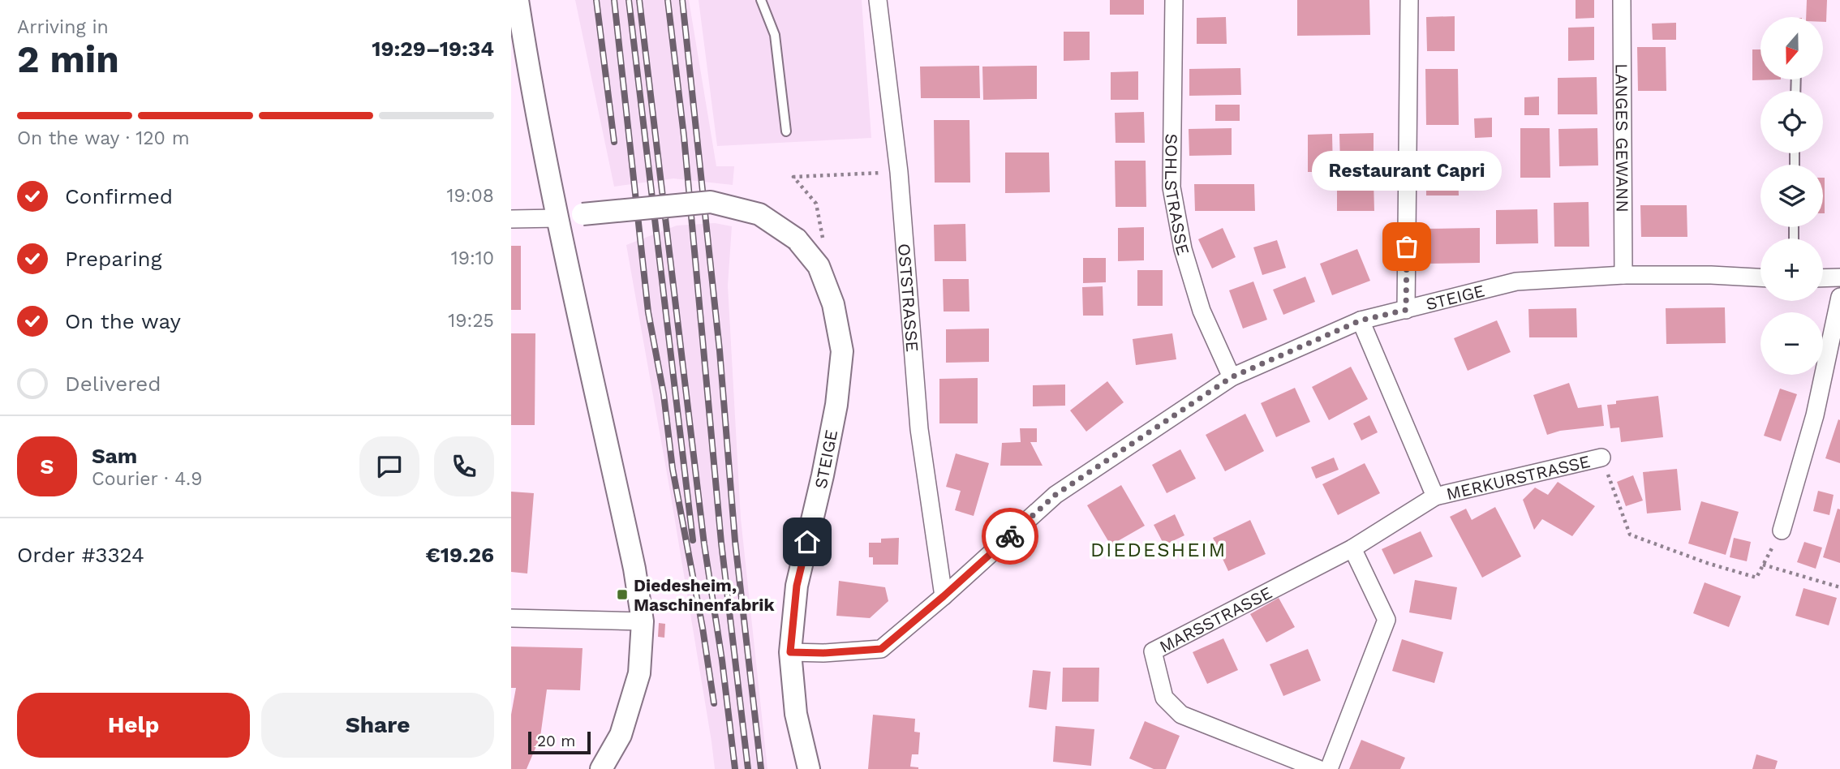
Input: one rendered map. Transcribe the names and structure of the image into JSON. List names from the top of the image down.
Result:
{
  "streets": {
    "street": [
      "LANGES GEWANN",
      "SOHLSTRASSE",
      "STEIGE",
      "OSTSTRASSE",
      "MERKURSTRASSE",
      "MARSSTRASSE"
    ]
  },
  "crossings": [
    ["LANGES GEWANN", "STEIGE"],
    ["SOHLSTRASSE", "STEIGE"],
    ["STEIGE", "OSTSTRASSE"],
    ["MERKURSTRASSE", "MARSSTRASSE"]
  ],
  "districts": ["DIEDESHEIM"],
  "places": {
    "other": ["Restaurant Capri"],
    "transit": ["Diedesheim, Maschinenfabrik"]
  },
  "scale_bar": "20 m",
  "north": "bottom",
  "page": {
    "heading": ["2 min", "Arriving in", "19:29–19:34"],
    "panel": [
      "Sam",
      "Courier · 4.9",
      "Order #3324",
      "€19.26"
    ],
    "map_buttons": ["+", "−"],
    "bar": "On the way · 120 m",
    "bubble": "Restaurant Capri",
    "list": [
      ["Confirmed", "19:08"],
      ["Preparing", "19:10"],
      ["On the way", "19:25"],
      "Delivered"
    ],
    "round": "S",
    "buttons": ["Help", "Share"],
    "scale": "20 m"
  }
}
